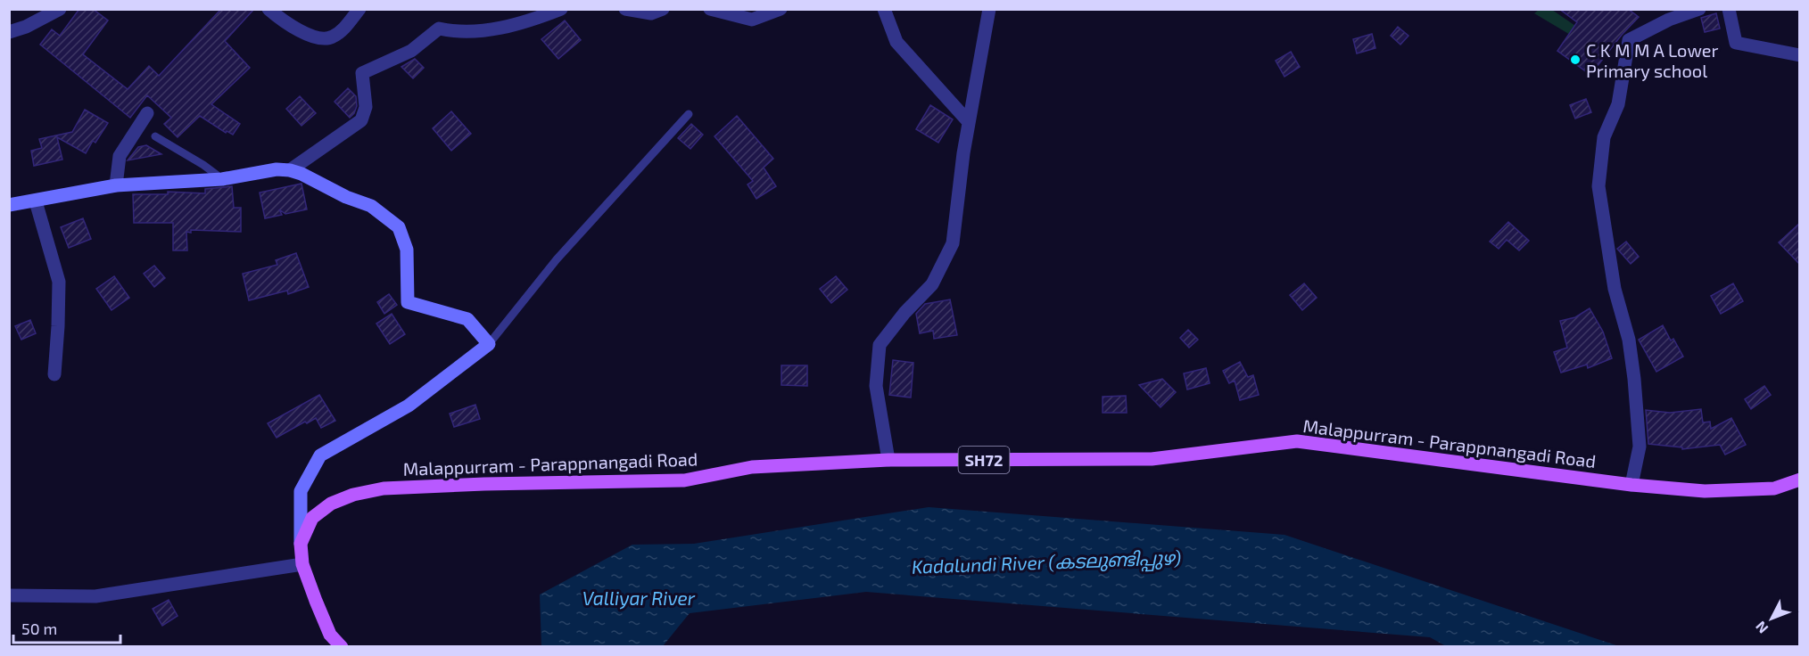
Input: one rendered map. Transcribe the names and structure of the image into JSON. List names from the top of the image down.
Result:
{
  "streets": {
    "main road": ["Malappurram - Parappnangadi Road", "SH72"]
  },
  "water": ["Kadalundi River (കടലുണ്ടിപ്പുഴ)", "Valliyar River"],
  "places": ["C K M M A Lower Primary school"],
  "scale_bar": "50 m",
  "north": "bottom left"
}
